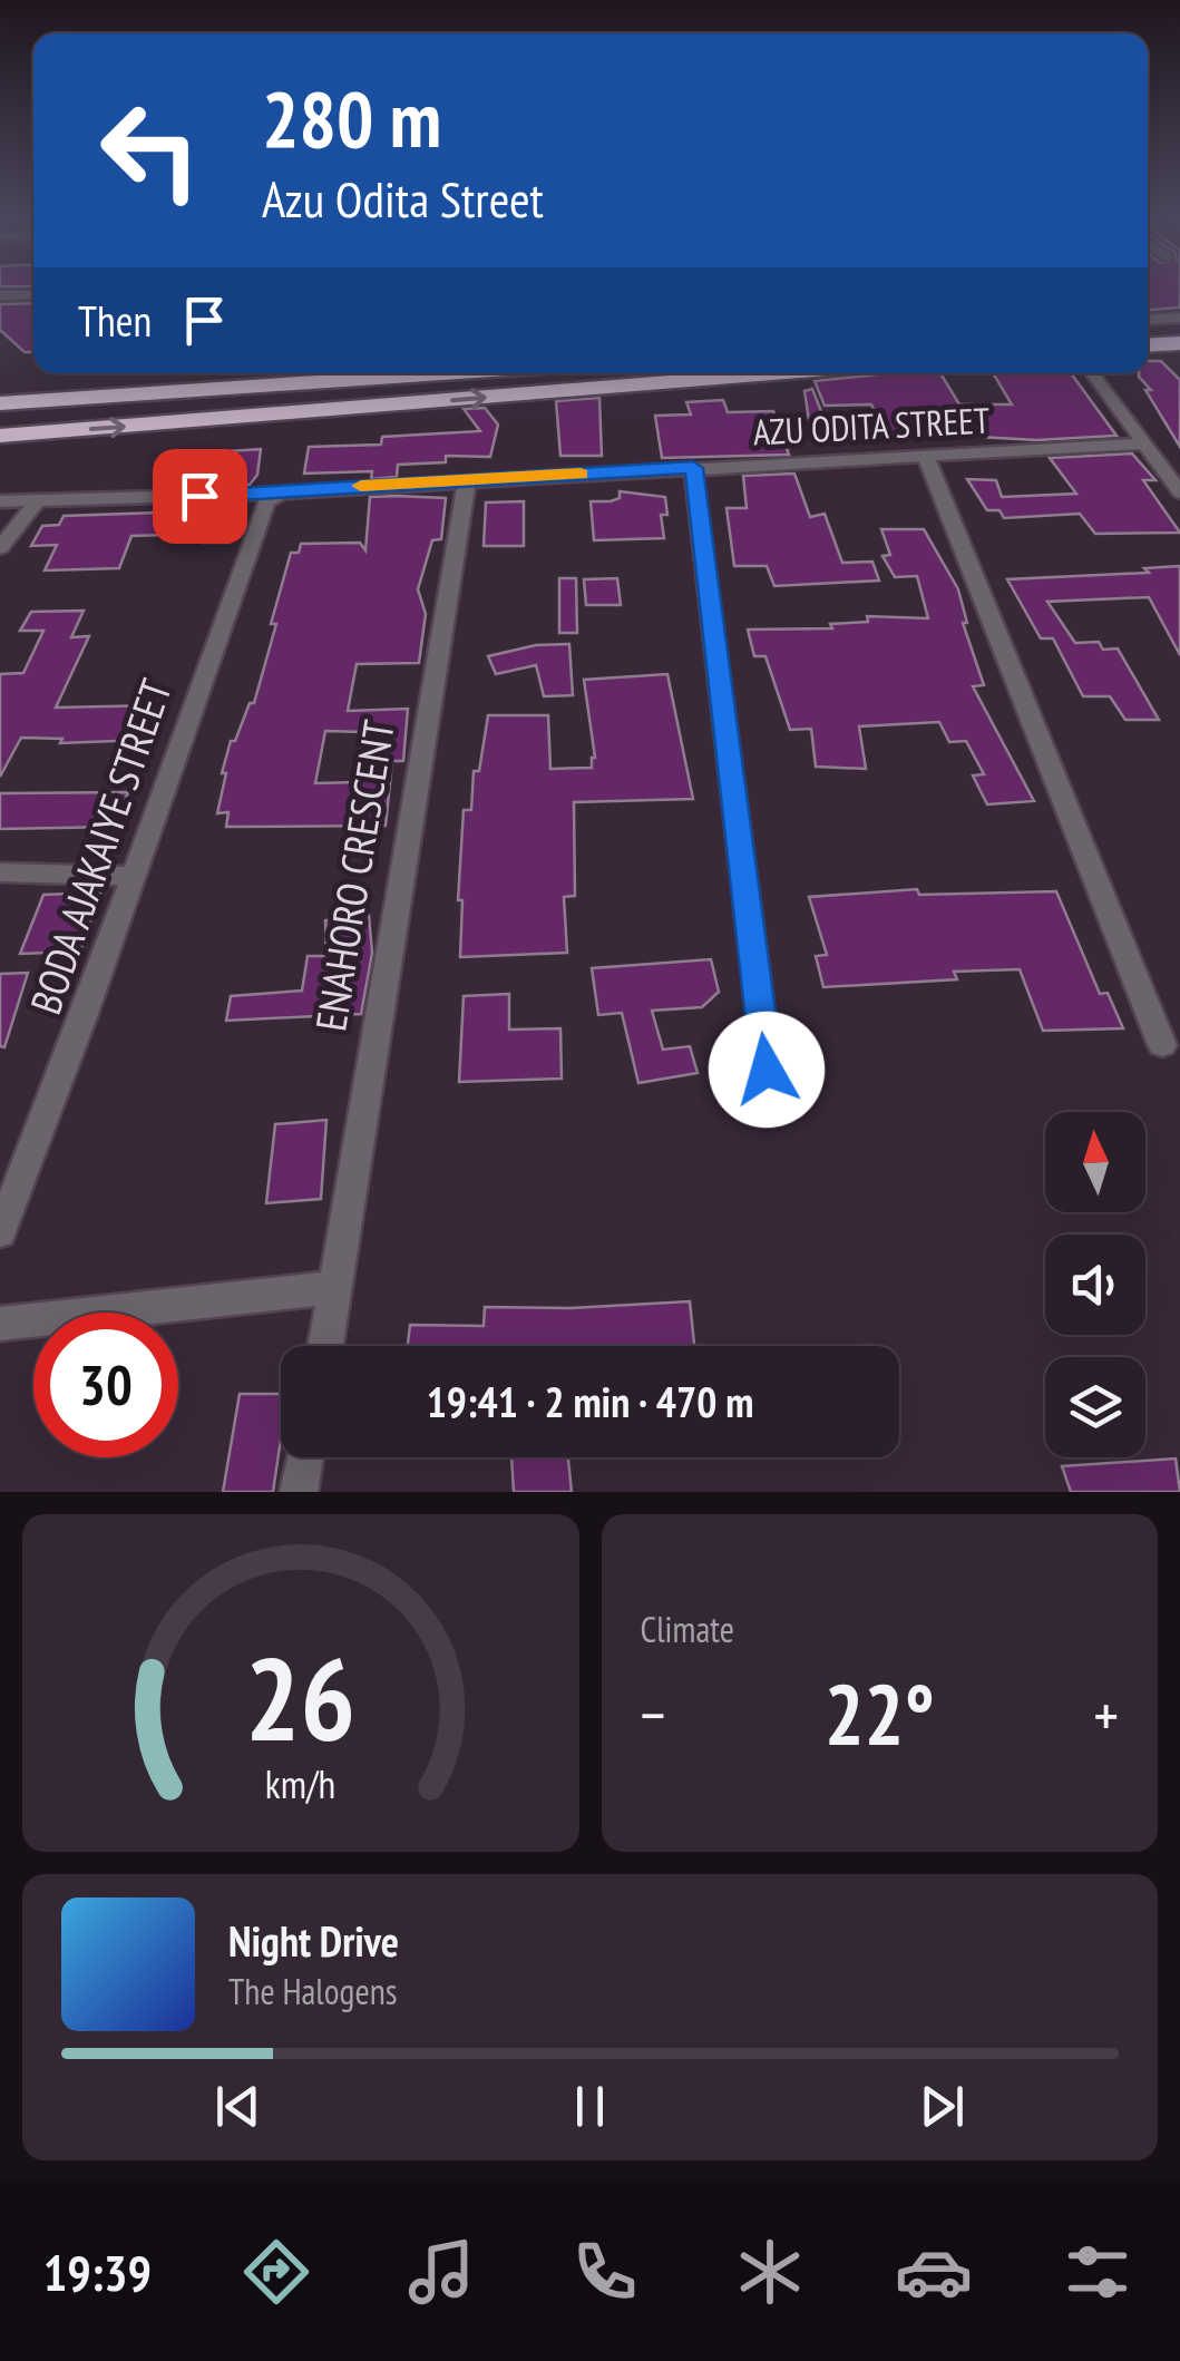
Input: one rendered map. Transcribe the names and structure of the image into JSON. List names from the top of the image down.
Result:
{
  "streets": {
    "street": ["AZU ODITA STREET", "BODA AJAKAIYE STREET", "ENAHORO CRESCENT"]
  },
  "crossings": [
    ["AZU ODITA STREET", "BODA AJAKAIYE STREET"],
    ["AZU ODITA STREET", "ENAHORO CRESCENT"]
  ],
  "north": "top",
  "page": {
    "turn": ["280 m", "Azu Odita Street"],
    "then": "Then",
    "limit": "30",
    "trip": "19:41 · 2 min · 470 m",
    "tile": "Climate",
    "heat": ["−", "22°", "+"],
    "song": ["Night Drive", "The Halogens"],
    "tabs": "19:39",
    "gauge": ["26", "km/h"]
  }
}
